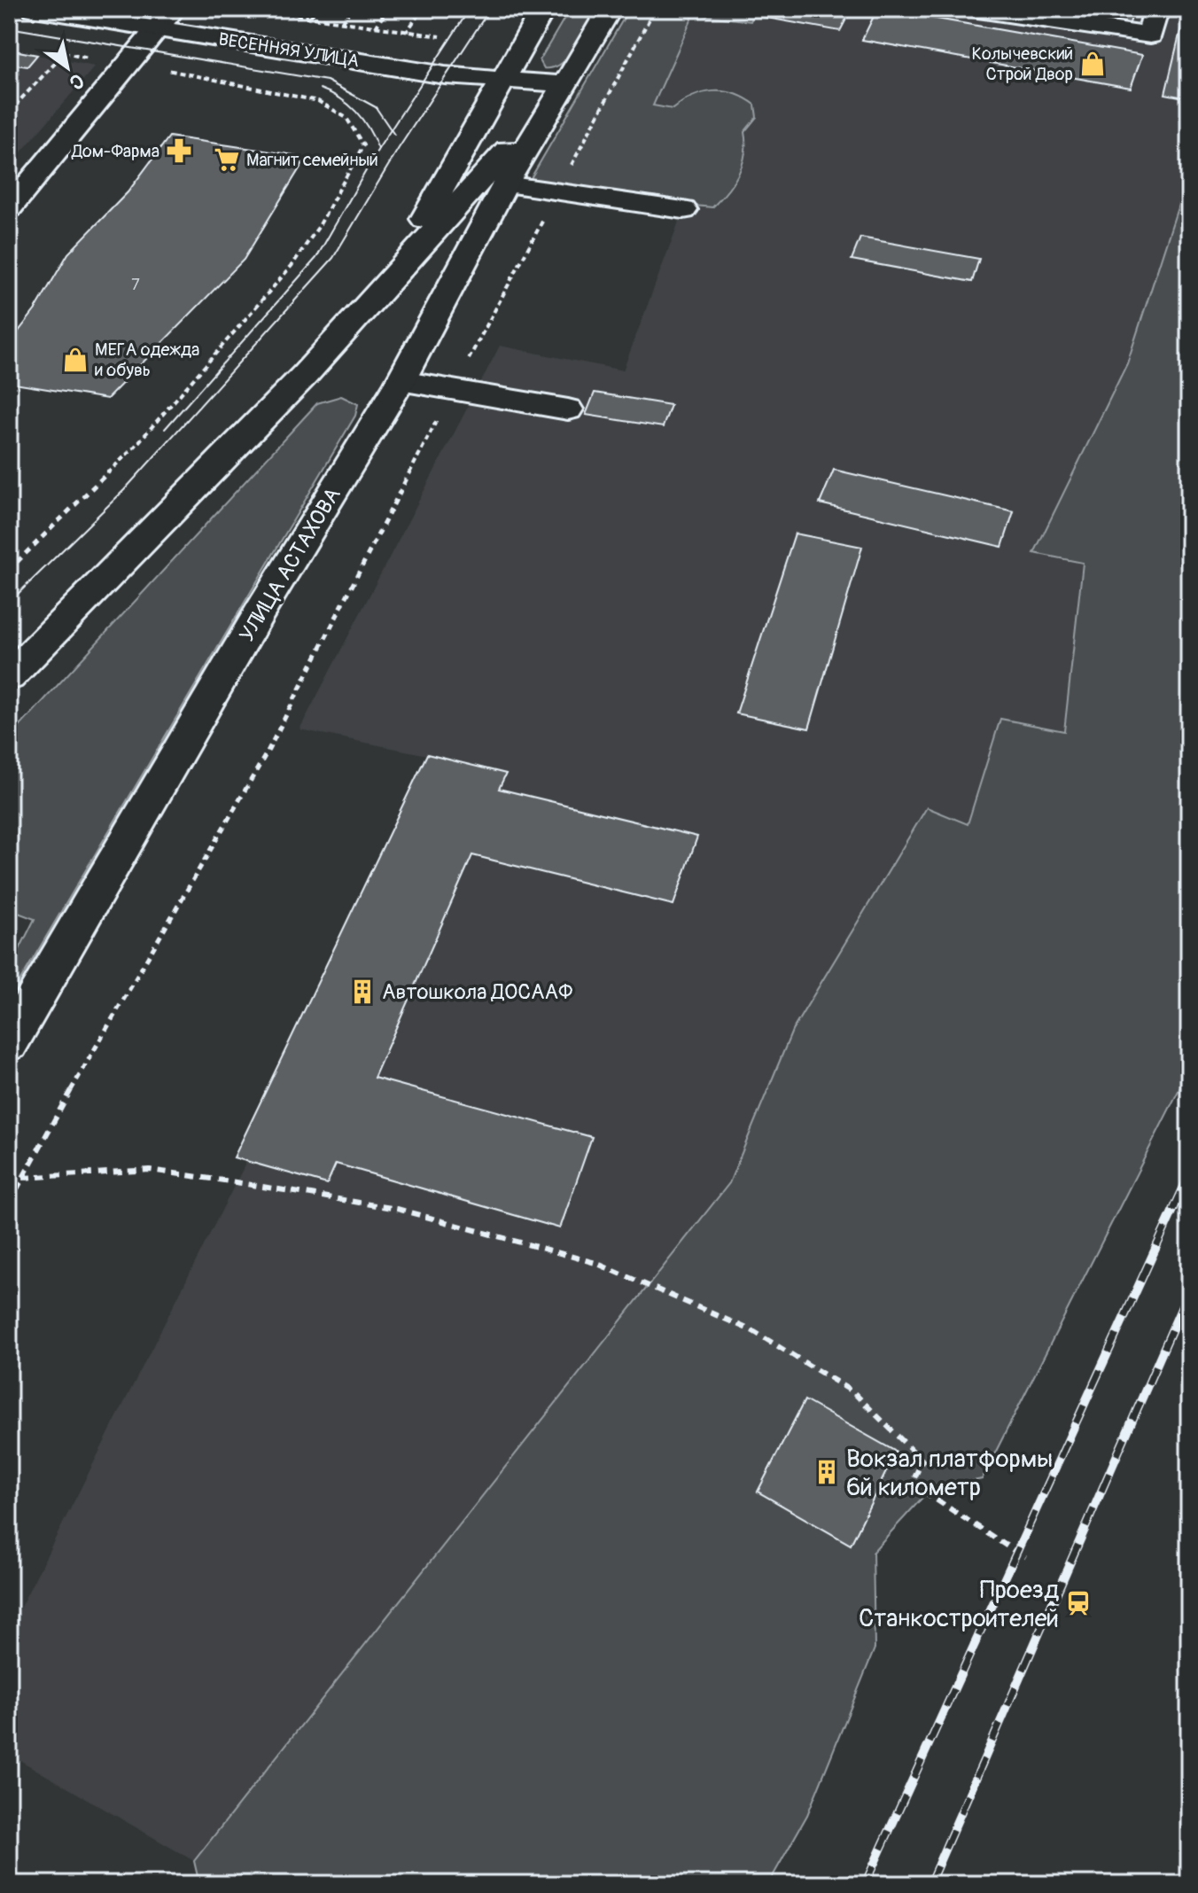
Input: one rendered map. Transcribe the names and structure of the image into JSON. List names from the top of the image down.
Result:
{
  "streets": {
    "main road": ["ВЕСЕННЯЯ УЛИЦА", "УЛИЦА АСТАХОВА"]
  },
  "crossings": [
    ["ВЕСЕННЯЯ УЛИЦА", "УЛИЦА АСТАХОВА"]
  ],
  "places": {
    "shop": ["Колычевский Строй Двор", "МЕГА одежда и обувь"],
    "pharmacy": ["Дом-Фарма"],
    "supermarket": ["Магнит семейный"],
    "building": ["Автошкола ДОСААФ", "Вокзал платформы 6й километр"],
    "station": ["Проезд Станкостроителей"]
  },
  "house_numbers": ["7"],
  "north": "bottom right"
}
